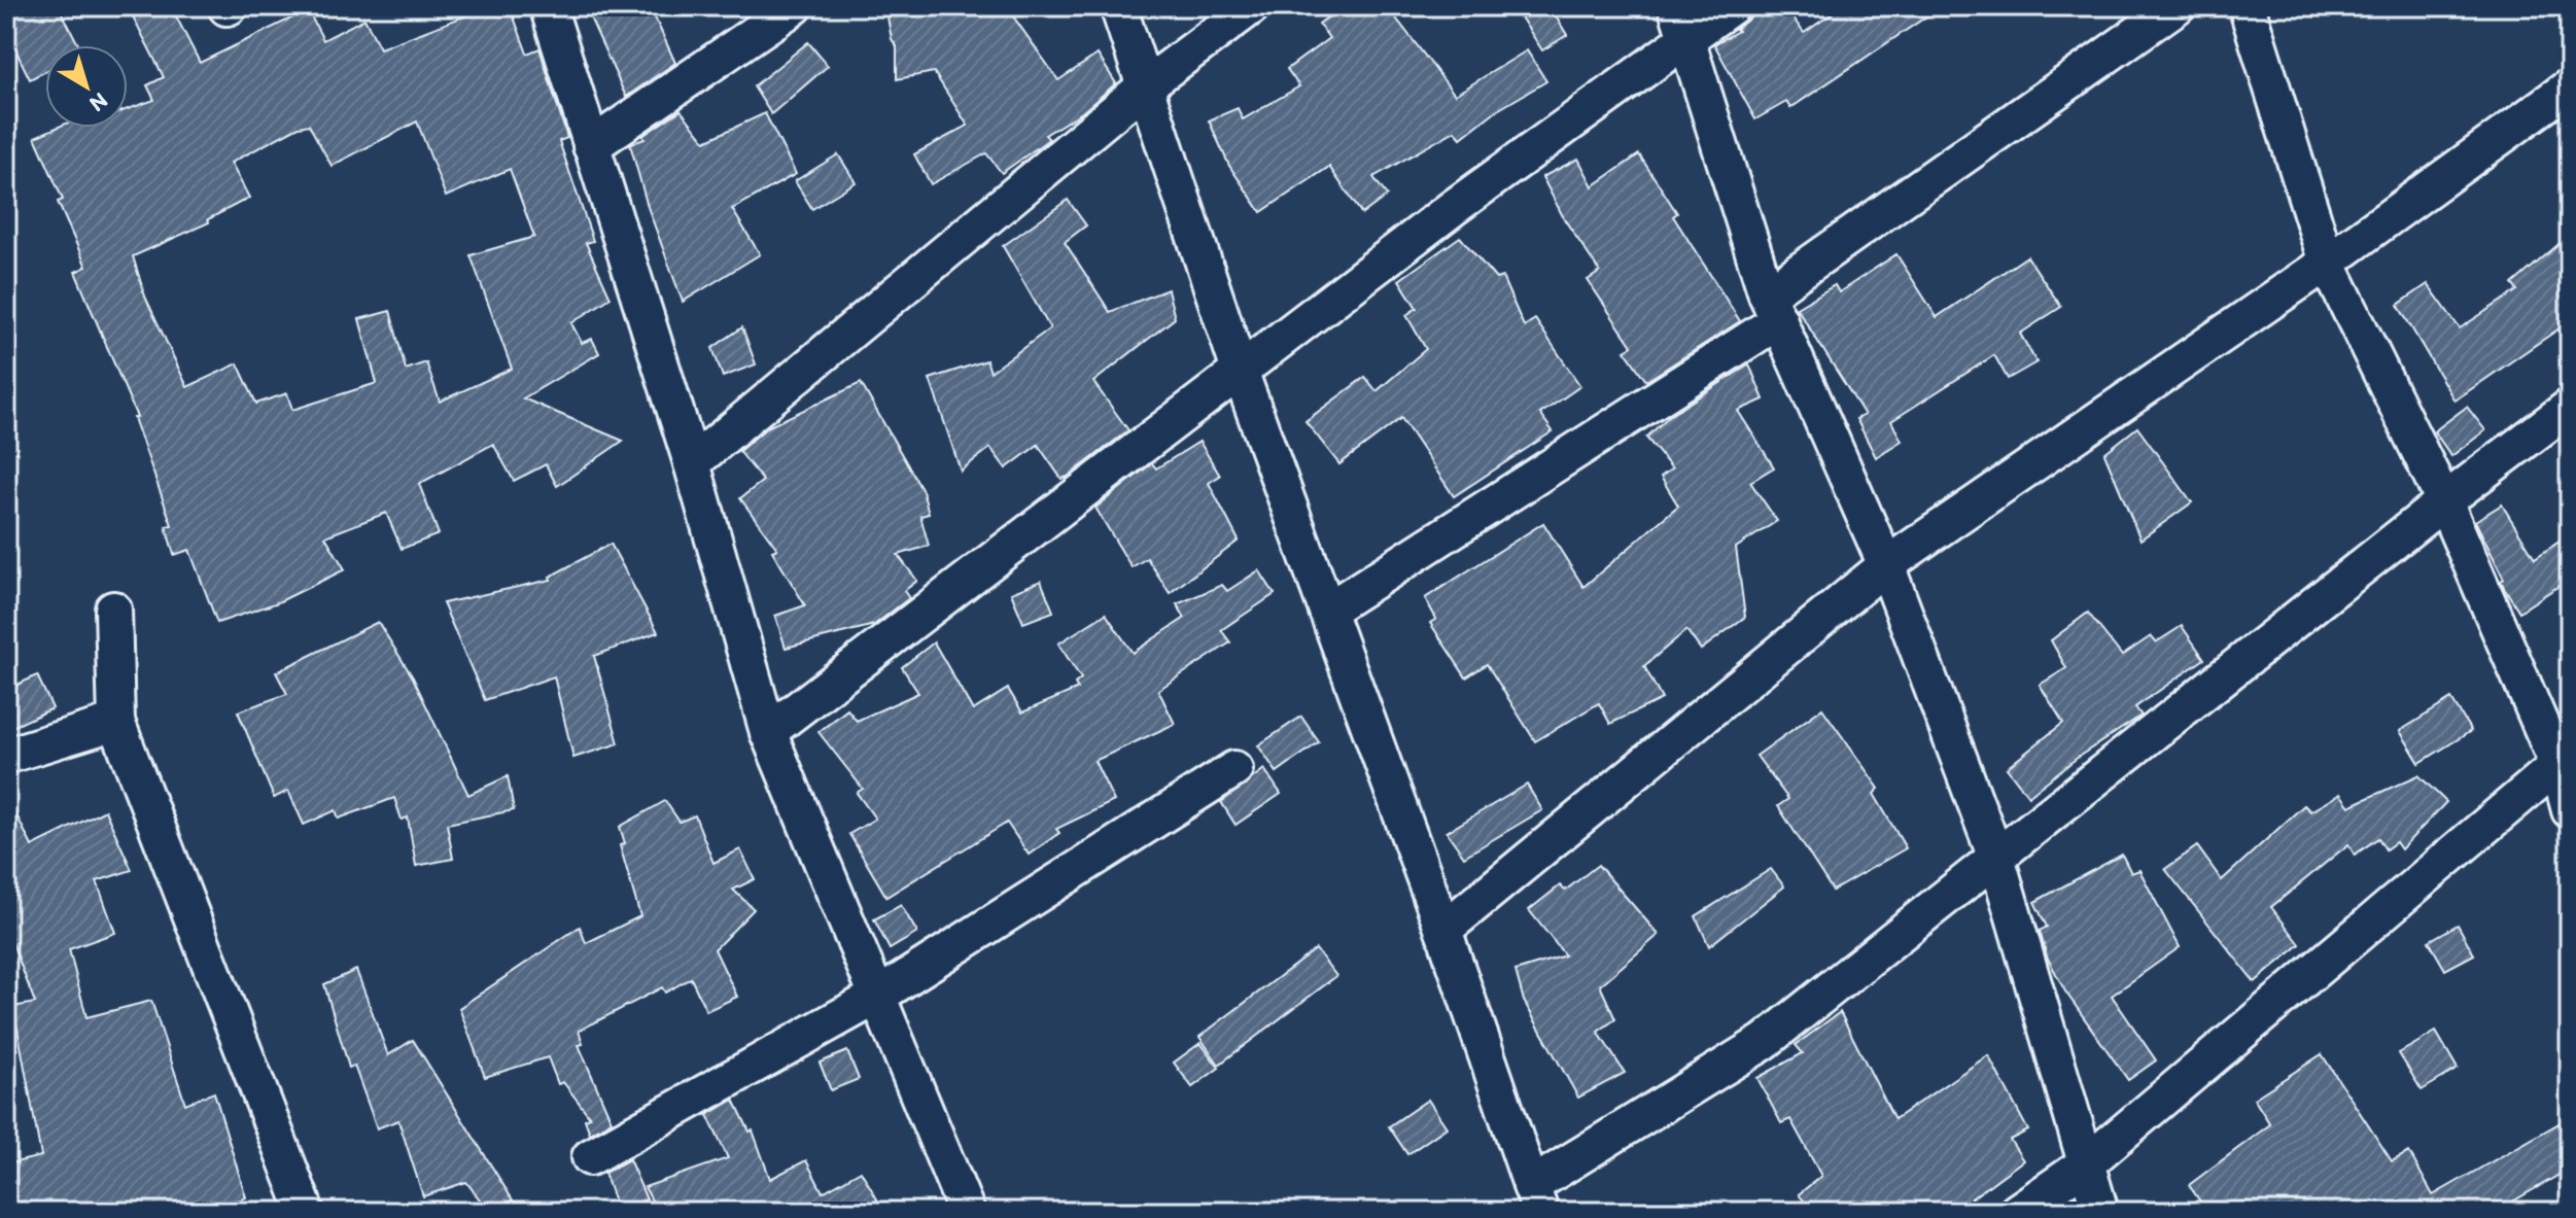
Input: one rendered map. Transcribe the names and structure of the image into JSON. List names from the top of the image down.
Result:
{
  "north": "bottom right"
}
